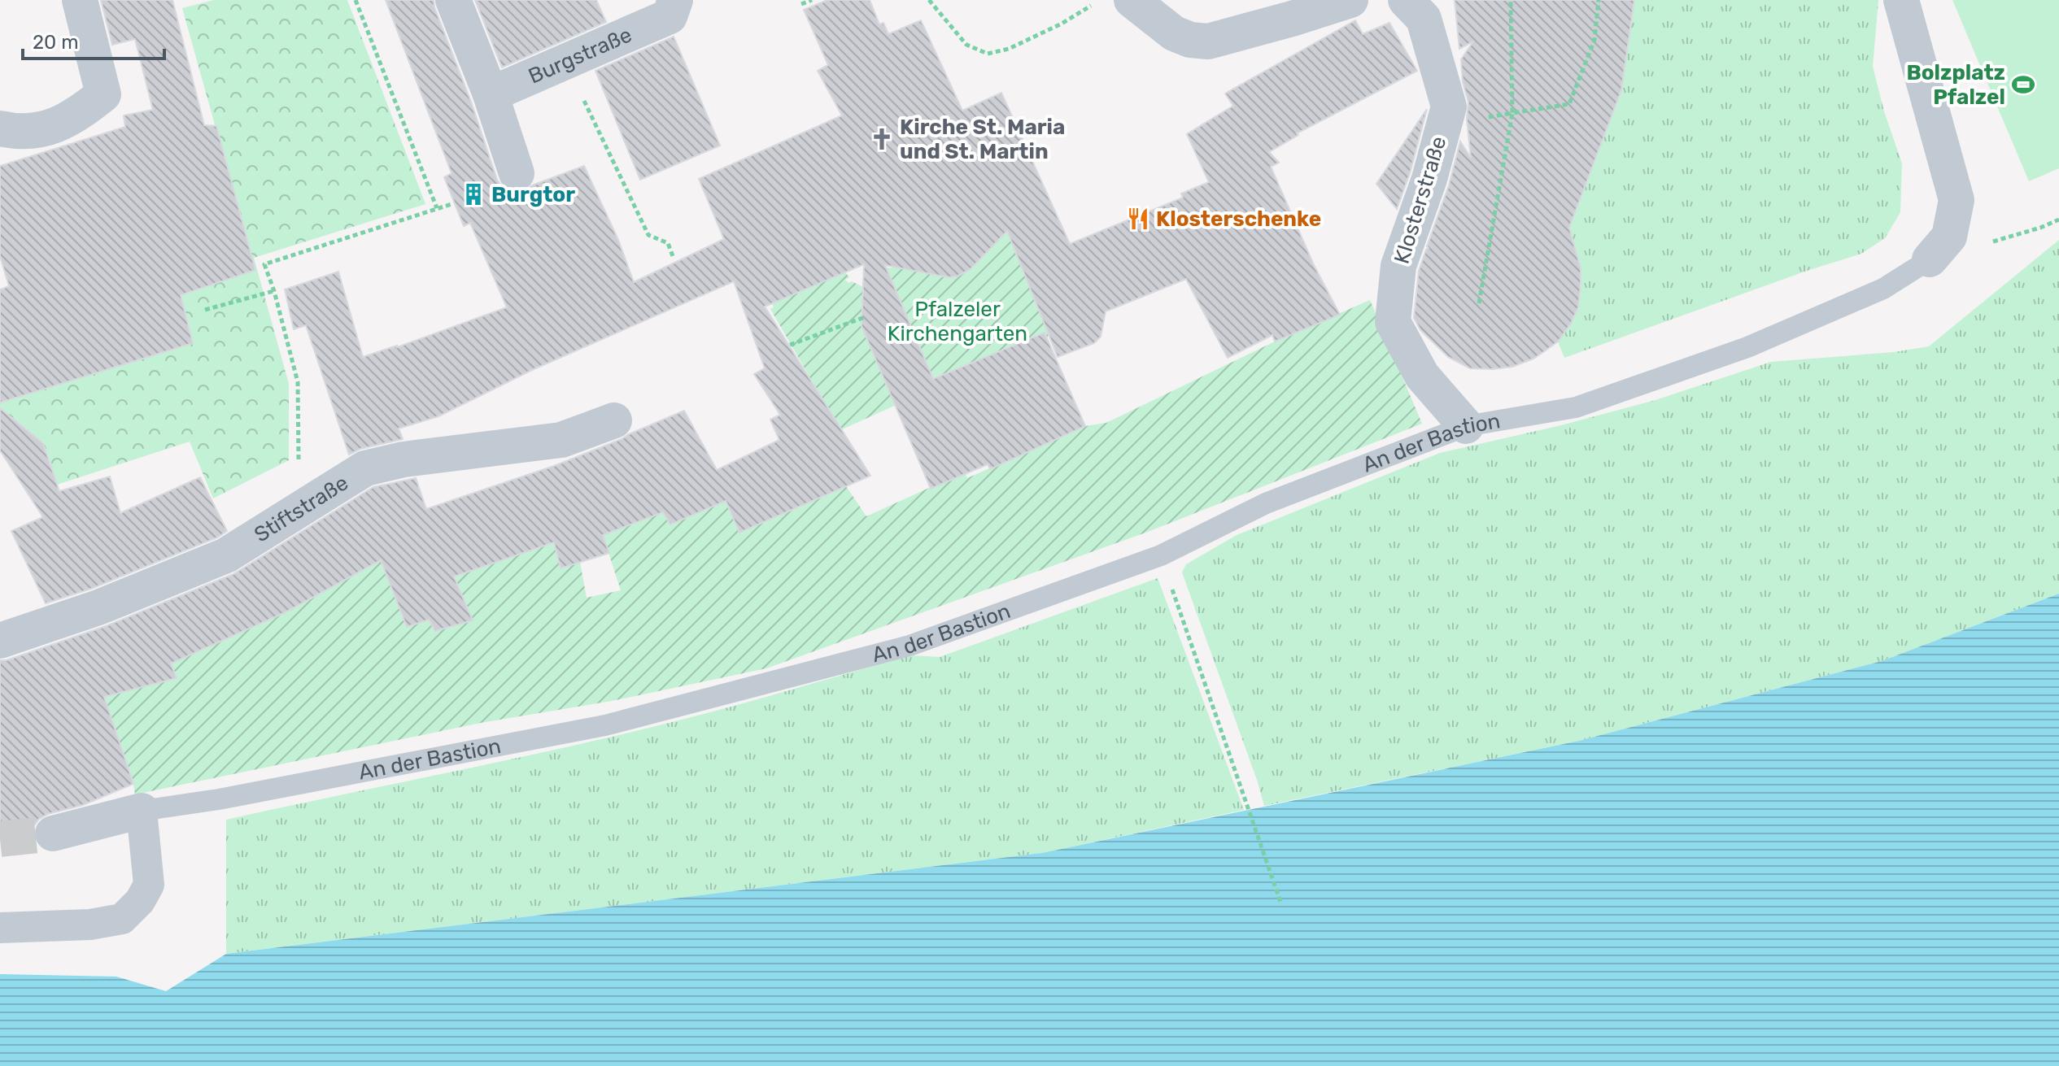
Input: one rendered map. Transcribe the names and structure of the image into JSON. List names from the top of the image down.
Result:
{
  "streets": {
    "street": ["Burgstraße", "Klosterstraße", "Stiftstraße"],
    "lane": ["An der Bastion"]
  },
  "crossings": [
    ["Klosterstraße", "An der Bastion"]
  ],
  "parks": ["Pfalzeler Kirchengarten"],
  "places": {
    "sports": ["Bolzplatz Pfalzel"],
    "church": ["Kirche St. Maria und St. Martin"],
    "building": ["Burgtor"],
    "restaurant": ["Klosterschenke"]
  },
  "scale_bar": "20 m"
}
